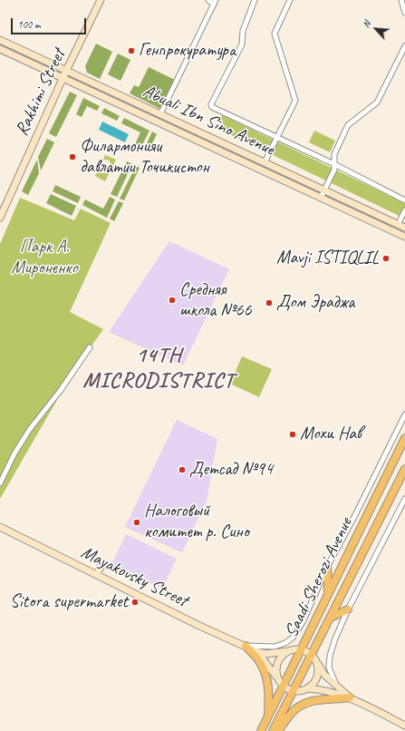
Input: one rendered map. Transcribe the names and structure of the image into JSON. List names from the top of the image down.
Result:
{
  "streets": {
    "main road": ["Saadi Sherozi Avenue"],
    "street": ["Rakhimi Street", "Abuali Ibn Sino Avenue", "Mayakovsky Street"]
  },
  "crossings": [
    ["Rakhimi Street", "Abuali Ibn Sino Avenue"],
    ["Mayakovsky Street", "Saadi Sherozi Avenue"]
  ],
  "districts": ["14TH MICRODISTRICT"],
  "parks": ["Парк А. Мироненко"],
  "places": [
    "Генпрокуратура",
    "Филармонияи давлатии Точикистон",
    "Mavji ISTIQLIL",
    "Средняя школа №66",
    "Дом Эраджа",
    "Мохи Нав",
    "Детсад №94",
    "Налоговый комитет р. Сино",
    "Sitora supermarket"
  ],
  "scale_bar": "100 m",
  "north": "top left"
}
